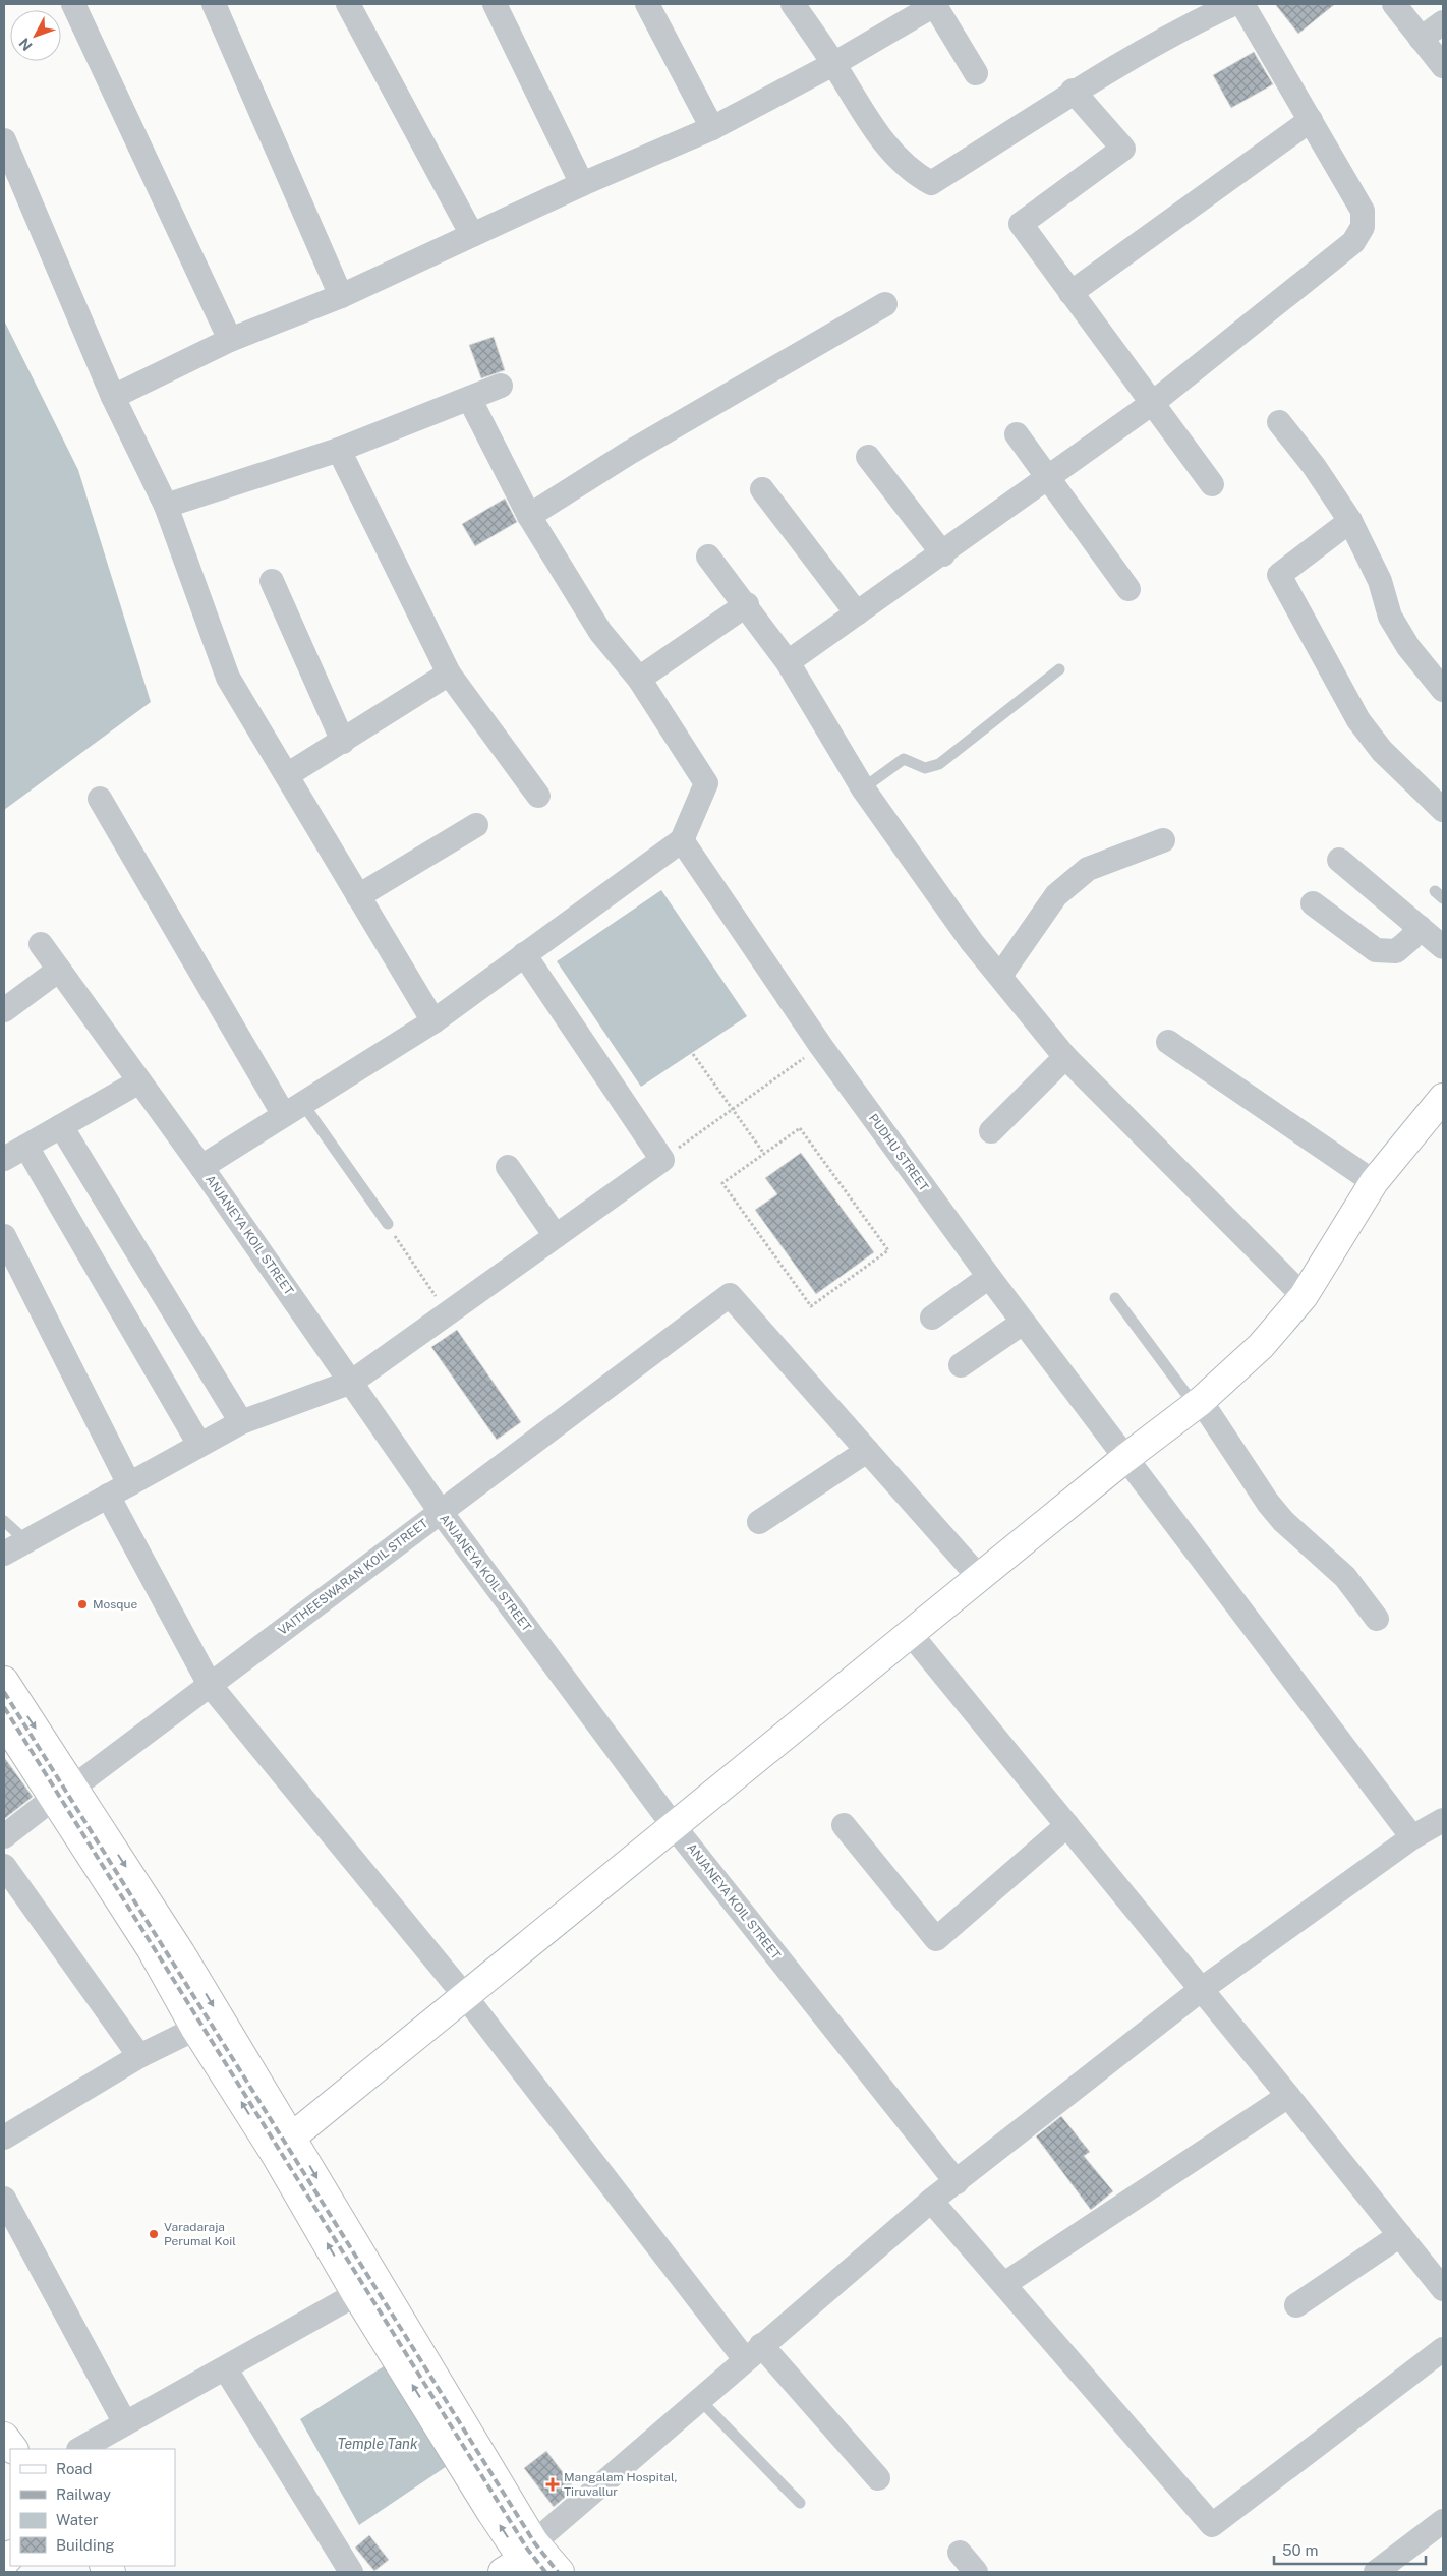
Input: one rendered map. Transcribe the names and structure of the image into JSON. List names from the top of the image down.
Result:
{
  "streets": {
    "street": ["PUDHU STREET", "ANJANEYA KOIL STREET", "VAITHEESWARAN KOIL STREET"]
  },
  "crossings": [
    ["ANJANEYA KOIL STREET", "VAITHEESWARAN KOIL STREET"]
  ],
  "water": ["Temple Tank"],
  "places": {
    "other": ["Mosque", "Varadaraja Perumal Koil"],
    "health": ["Mangalam Hospital, Tiruvallur"]
  },
  "legend": [
    "Road",
    "Railway",
    "Water",
    "Building"
  ],
  "scale_bar": "50 m",
  "north": "bottom left"
}
